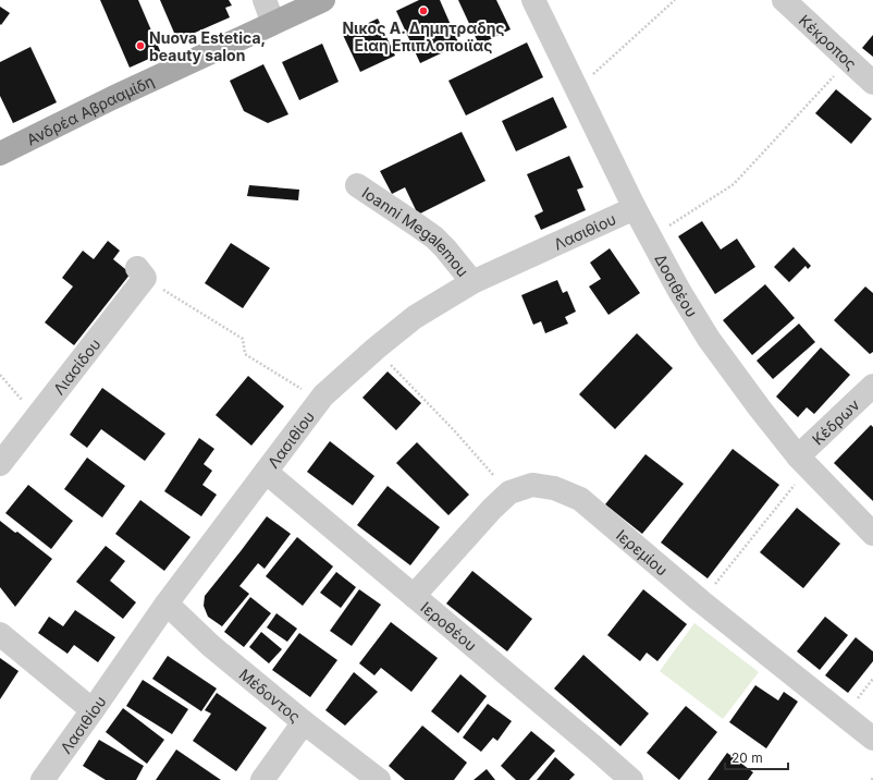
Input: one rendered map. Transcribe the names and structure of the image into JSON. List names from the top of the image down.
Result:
{
  "streets": {
    "main road": ["Ανδρέα Αβρααμίδη"],
    "street": [
      "Κέκροπος",
      "Λασιθίου",
      "Ioanni Megalemou",
      "Δοσιθέου",
      "Λιασίδου",
      "Κέδρων",
      "Ιερεμίου",
      "Ιεροθέου",
      "Μέδοντος"
    ]
  },
  "crossings": [
    ["Λασιθίου", "Ioanni Megalemou"],
    ["Λασιθίου", "Δοσιθέου"],
    ["Λασιθίου", "Ιεροθέου"],
    ["Λασιθίου", "Μέδοντος"],
    ["Δοσιθέου", "Κέδρων"],
    ["Ιερεμίου", "Ιεροθέου"]
  ],
  "places": ["Νικος Α. Δημητραδης Ειαη Επιπλοποιϊας", "Nuova Estetica, beauty salon"],
  "scale_bar": "20 m"
}
